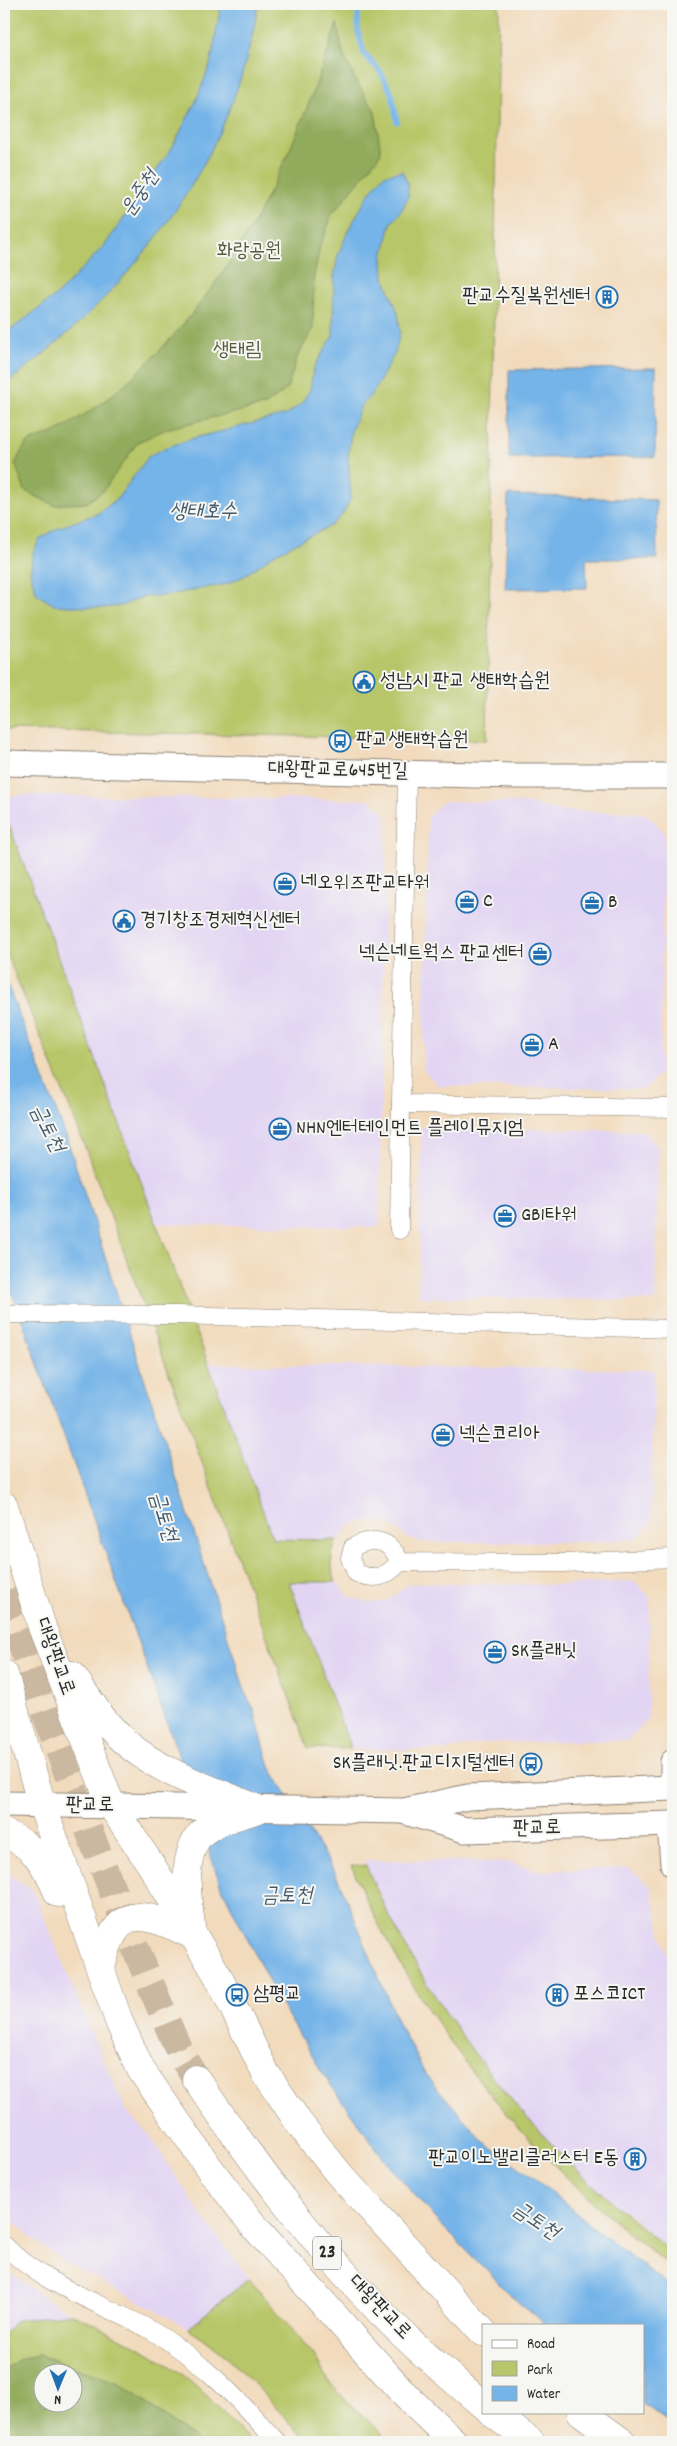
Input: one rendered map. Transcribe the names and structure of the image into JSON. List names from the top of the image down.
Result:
{
  "streets": {
    "main road": [
      "대왕판교로645번길",
      "대왕판교로",
      "판교로",
      "23"
    ]
  },
  "crossings": [
    ["대왕판교로", "판교로"]
  ],
  "water": ["운중천", "생태호수", "금토천"],
  "parks": ["화랑공원", "생태림"],
  "places": {
    "building": ["판교수질복원센터", "포스코ICT", "판교이노밸리클러스터 E동"],
    "public building": ["성남시 판교 생태학습원", "경기창조경제혁신센터"],
    "bus stop": ["판교생태학습원", "SK플래닛.판교디지털센터", "삼평교"],
    "office": [
      "네오위즈판교타워",
      "C",
      "B",
      "넥슨네트웍스 판교센터",
      "A",
      "NHN엔터테인먼트 플레이뮤지엄",
      "GB1타워",
      "넥슨코리아",
      "SK플래닛"
    ]
  },
  "legend": ["Road", "Park", "Water"],
  "north": "bottom"
}
